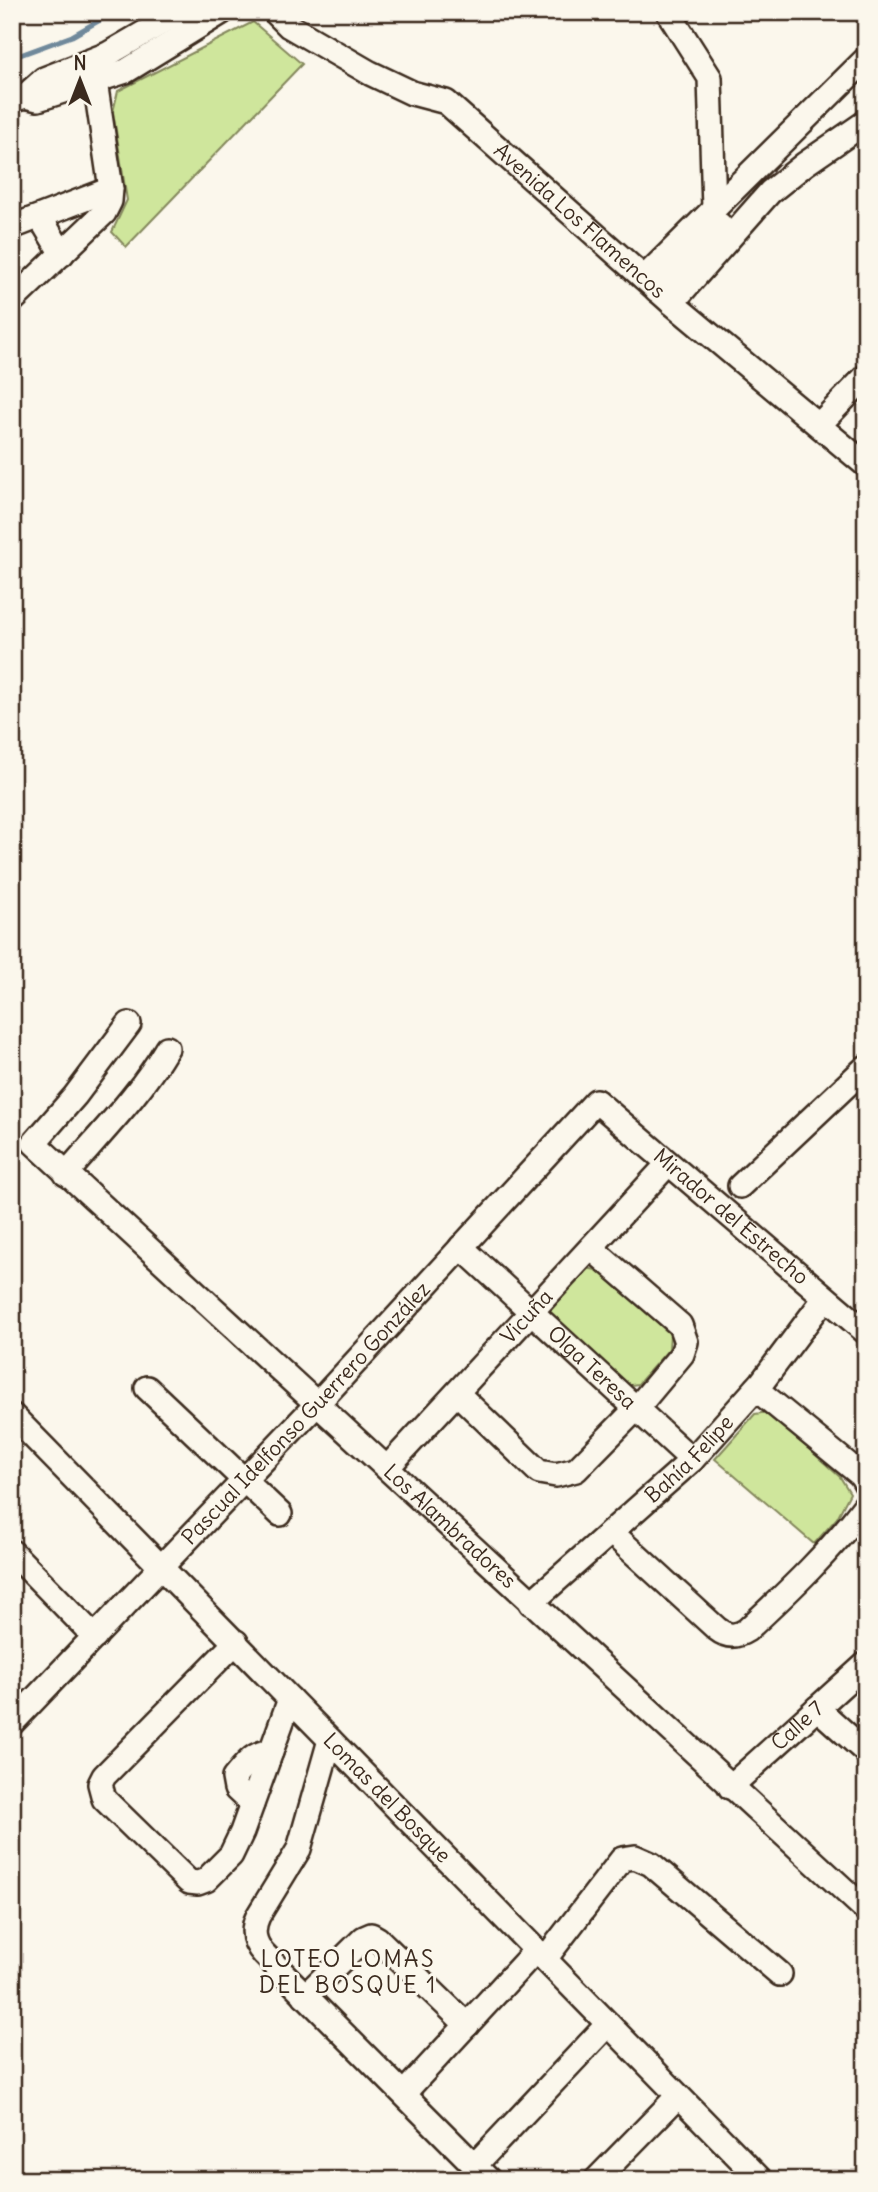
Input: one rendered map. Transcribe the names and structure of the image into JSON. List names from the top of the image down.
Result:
{
  "streets": {
    "street": [
      "Avenida Los Flamencos",
      "Mirador del Estrecho",
      "Vicuña",
      "Olga Teresa",
      "Pascual Idelfonso Guerrero González",
      "Bahía Felipe",
      "Los Alambradores",
      "Calle 7",
      "Lomas del Bosque"
    ]
  },
  "crossings": [
    ["Mirador del Estrecho", "Vicuña"],
    ["Mirador del Estrecho", "Pascual Idelfonso Guerrero González"],
    ["Mirador del Estrecho", "Bahía Felipe"],
    ["Vicuña", "Olga Teresa"],
    ["Vicuña", "Los Alambradores"],
    ["Olga Teresa", "Pascual Idelfonso Guerrero González"],
    ["Olga Teresa", "Bahía Felipe"],
    ["Pascual Idelfonso Guerrero González", "Los Alambradores"],
    ["Pascual Idelfonso Guerrero González", "Lomas del Bosque"],
    ["Bahía Felipe", "Los Alambradores"],
    ["Los Alambradores", "Calle 7"]
  ],
  "districts": ["LOTEO LOMAS DEL BOSQUE 1"],
  "north": "top"
}
